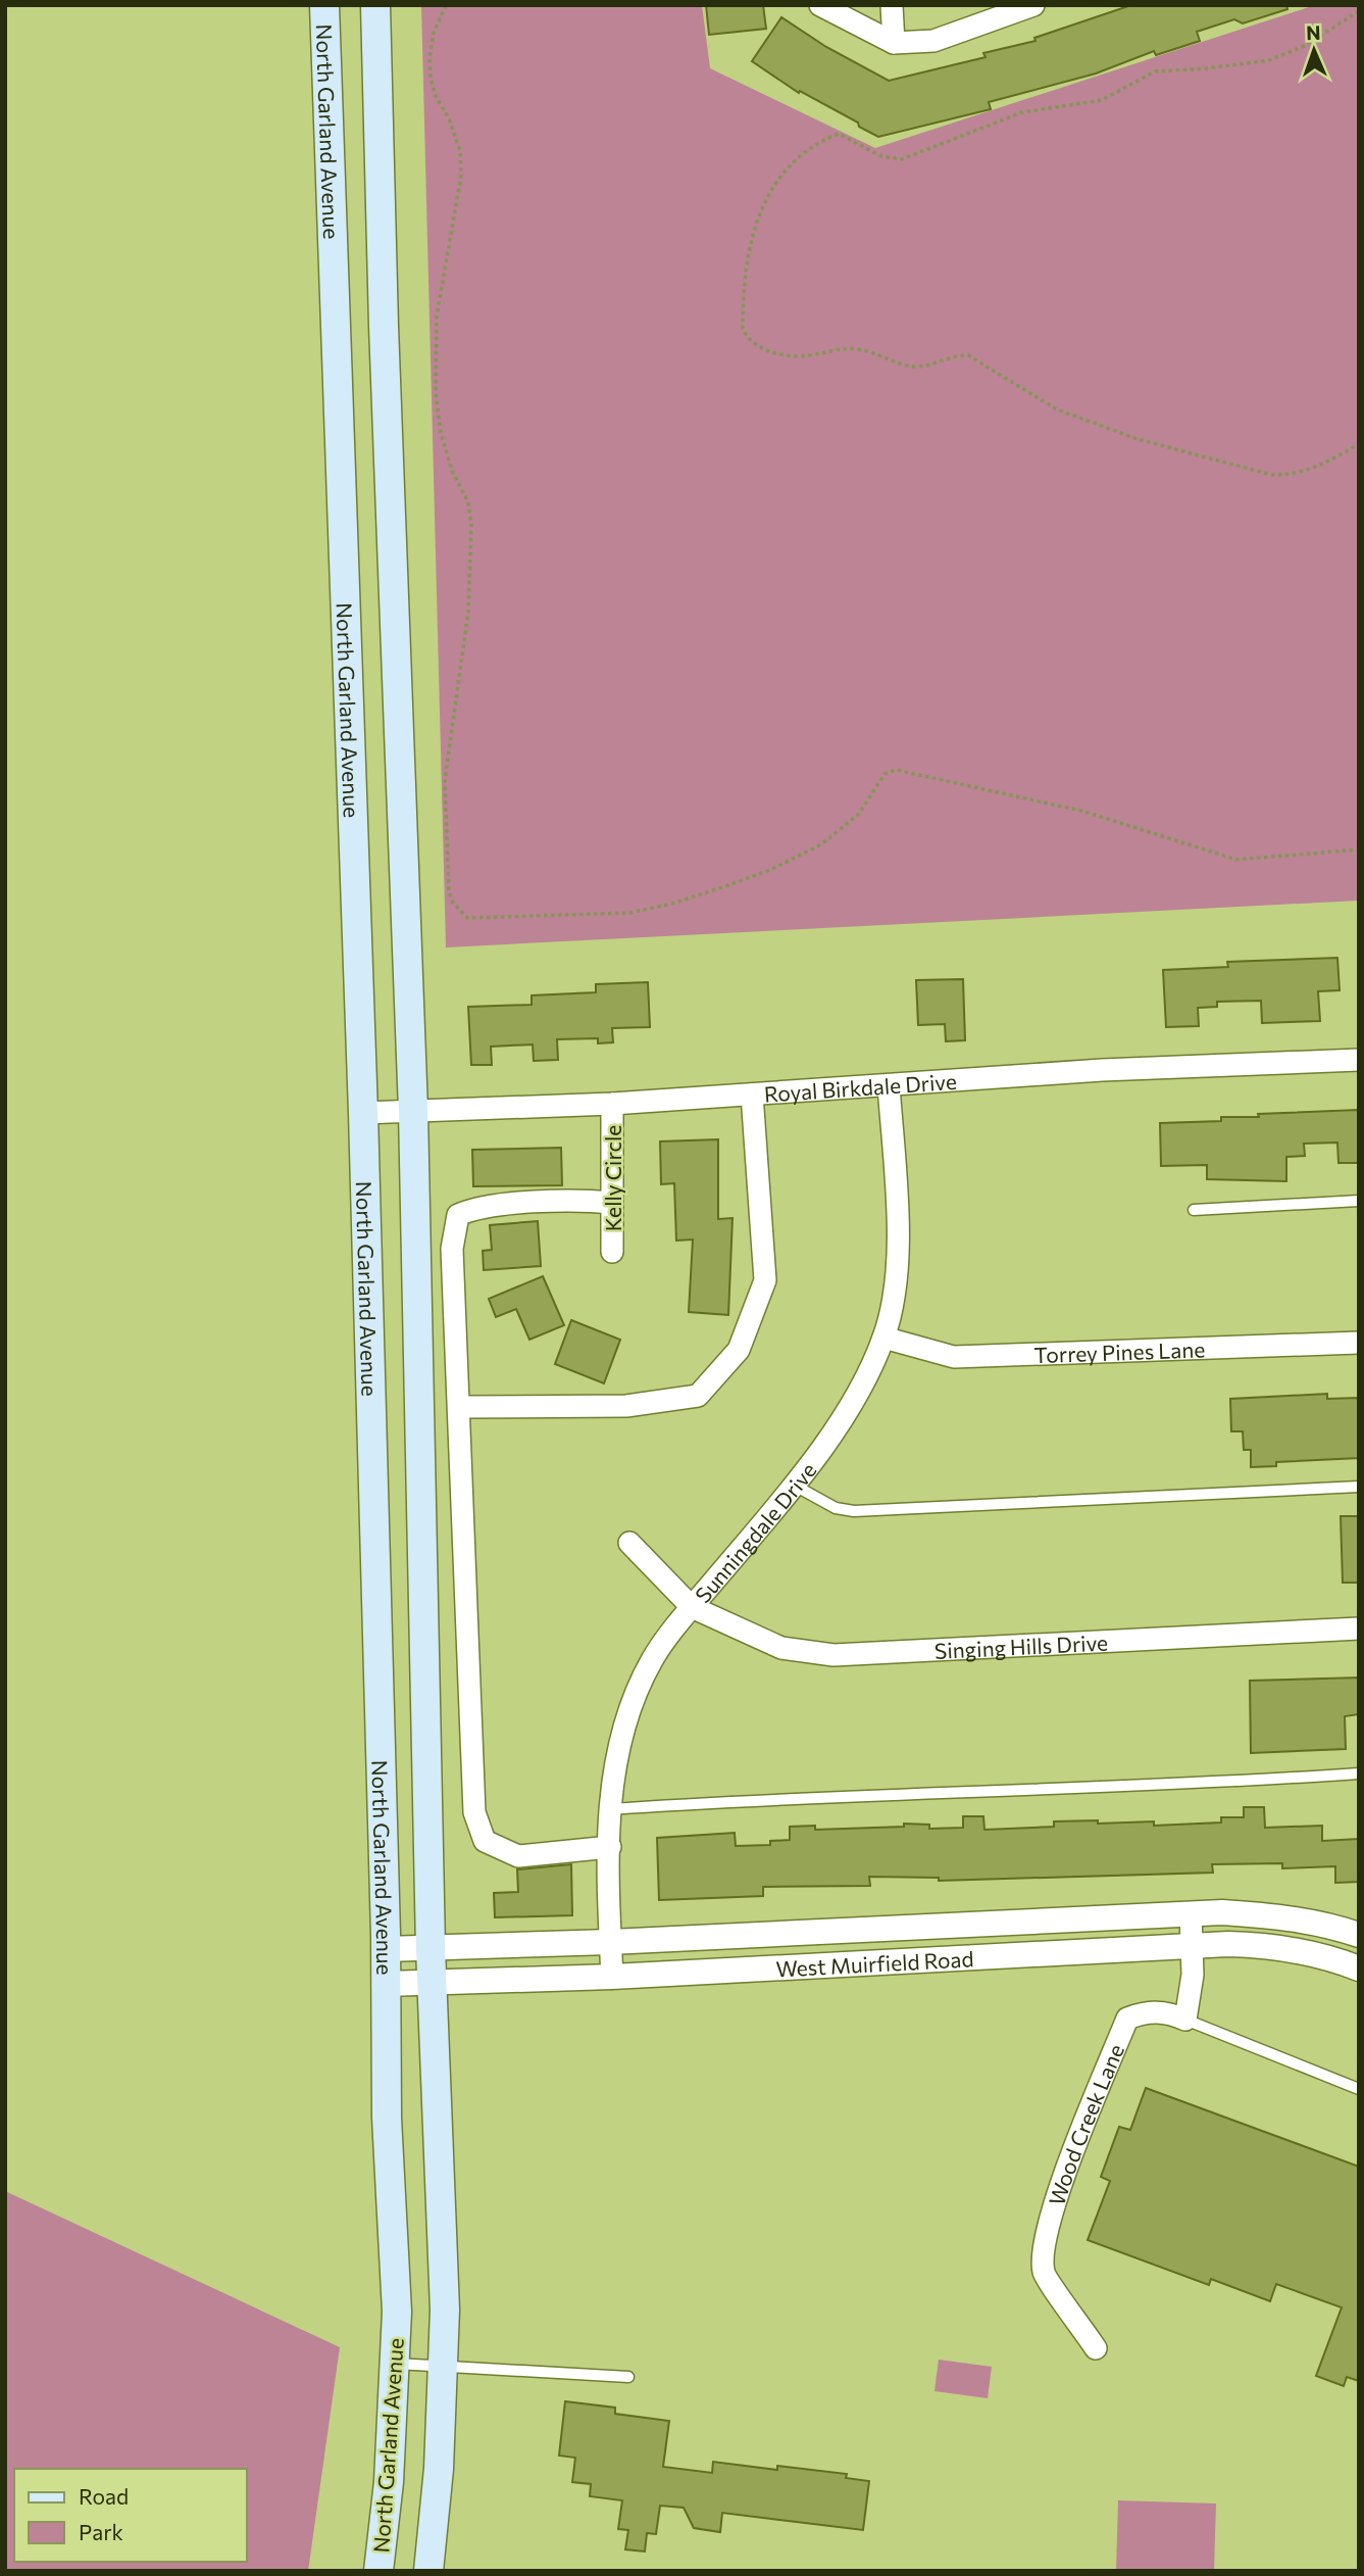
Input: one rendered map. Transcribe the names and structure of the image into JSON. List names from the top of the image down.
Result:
{
  "streets": {
    "main road": ["North Garland Avenue"],
    "street": [
      "Royal Birkdale Drive",
      "Kelly Circle",
      "Torrey Pines Lane",
      "Sunningdale Drive",
      "Singing Hills Drive",
      "West Muirfield Road",
      "Wood Creek Lane"
    ]
  },
  "crossings": [
    ["North Garland Avenue", "Royal Birkdale Drive"],
    ["North Garland Avenue", "West Muirfield Road"],
    ["Royal Birkdale Drive", "Kelly Circle"],
    ["Royal Birkdale Drive", "Sunningdale Drive"],
    ["Torrey Pines Lane", "Sunningdale Drive"],
    ["Sunningdale Drive", "Singing Hills Drive"],
    ["Sunningdale Drive", "West Muirfield Road"]
  ],
  "legend": ["Road", "Park"],
  "north": "top"
}
